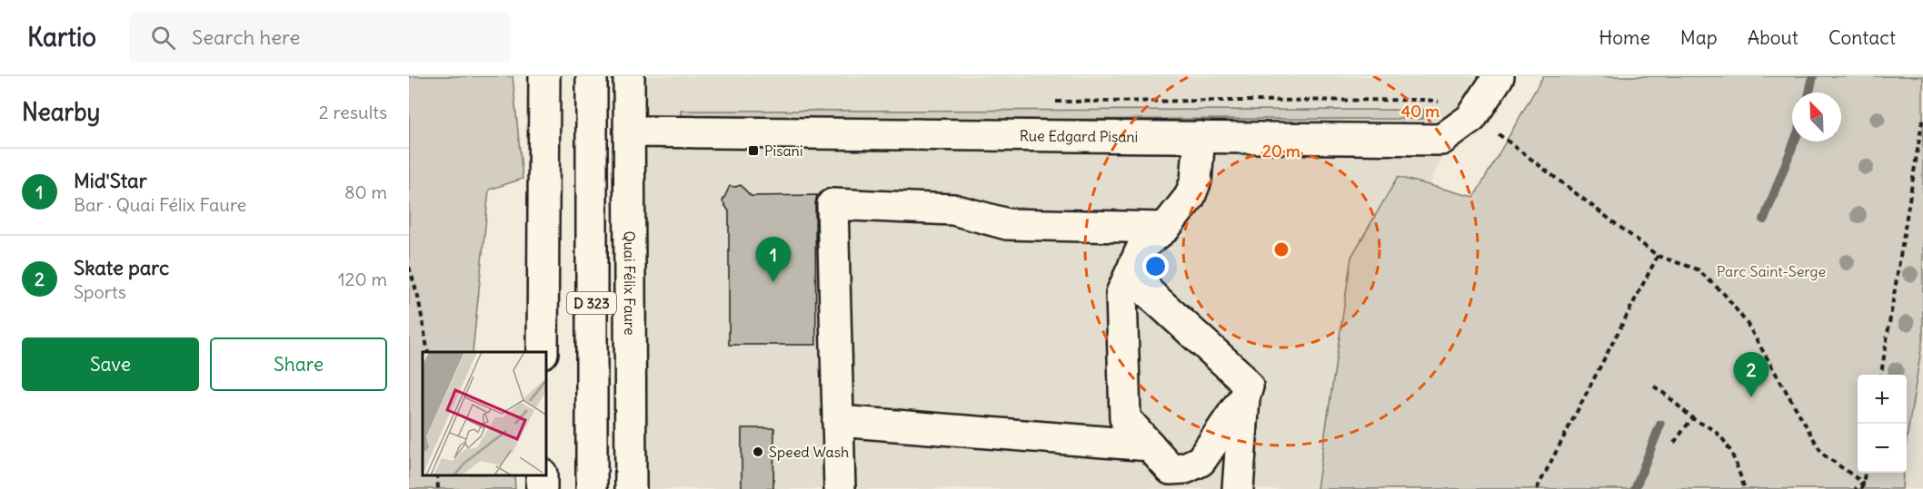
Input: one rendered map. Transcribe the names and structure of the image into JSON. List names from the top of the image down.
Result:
{
  "streets": {
    "main road": ["Rue Edgard Pisani", "Quai Félix Faure", "D 323"]
  },
  "crossings": [
    ["Rue Edgard Pisani", "Quai Félix Faure"]
  ],
  "parks": ["Parc Saint-Serge"],
  "places": {
    "transit": ["Pisani"],
    "other": ["Speed Wash"]
  },
  "north": "top left",
  "page": {
    "header": "Kartio",
    "search": "Search here",
    "nav": [
      "Home",
      "Map",
      "About",
      "Contact"
    ],
    "heading": ["Nearby", "2 results"],
    "list": [
      {
        "mark": "1",
        "name": "Mid'Star",
        "note": "Bar · Quai Félix Faure",
        "value": "80 m"
      },
      {
        "mark": "2",
        "name": "Skate parc",
        "note": "Sports",
        "value": "120 m"
      }
    ],
    "pins": ["1", "2"],
    "buttons": ["Save", "Share"],
    "map_buttons": ["+", "−"]
  },
  "rings": ["40 m", "20 m"]
}
